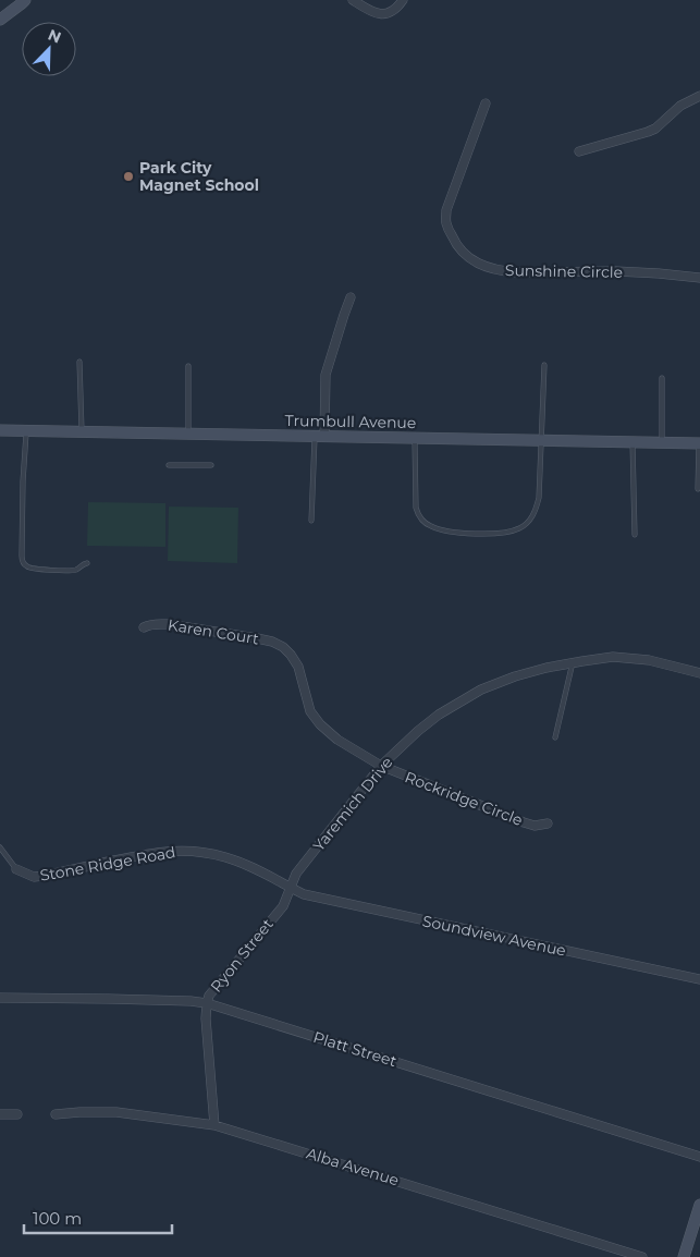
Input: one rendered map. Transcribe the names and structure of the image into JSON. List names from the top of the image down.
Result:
{
  "streets": {
    "street": [
      "Sunshine Circle",
      "Trumbull Avenue",
      "Karen Court",
      "Rockridge Circle",
      "Yaremich Drive",
      "Stone Ridge Road",
      "Soundview Avenue",
      "Ryon Street",
      "Platt Street",
      "Alba Avenue"
    ]
  },
  "crossings": [
    ["Karen Court", "Rockridge Circle"],
    ["Karen Court", "Yaremich Drive"],
    ["Rockridge Circle", "Yaremich Drive"],
    ["Yaremich Drive", "Stone Ridge Road"],
    ["Yaremich Drive", "Soundview Avenue"],
    ["Yaremich Drive", "Ryon Street"],
    ["Stone Ridge Road", "Soundview Avenue"],
    ["Stone Ridge Road", "Ryon Street"],
    ["Soundview Avenue", "Ryon Street"],
    ["Ryon Street", "Platt Street"],
    ["Ryon Street", "Alba Avenue"]
  ],
  "places": ["Park City Magnet School"],
  "scale_bar": "100 m",
  "north": "top right"
}
